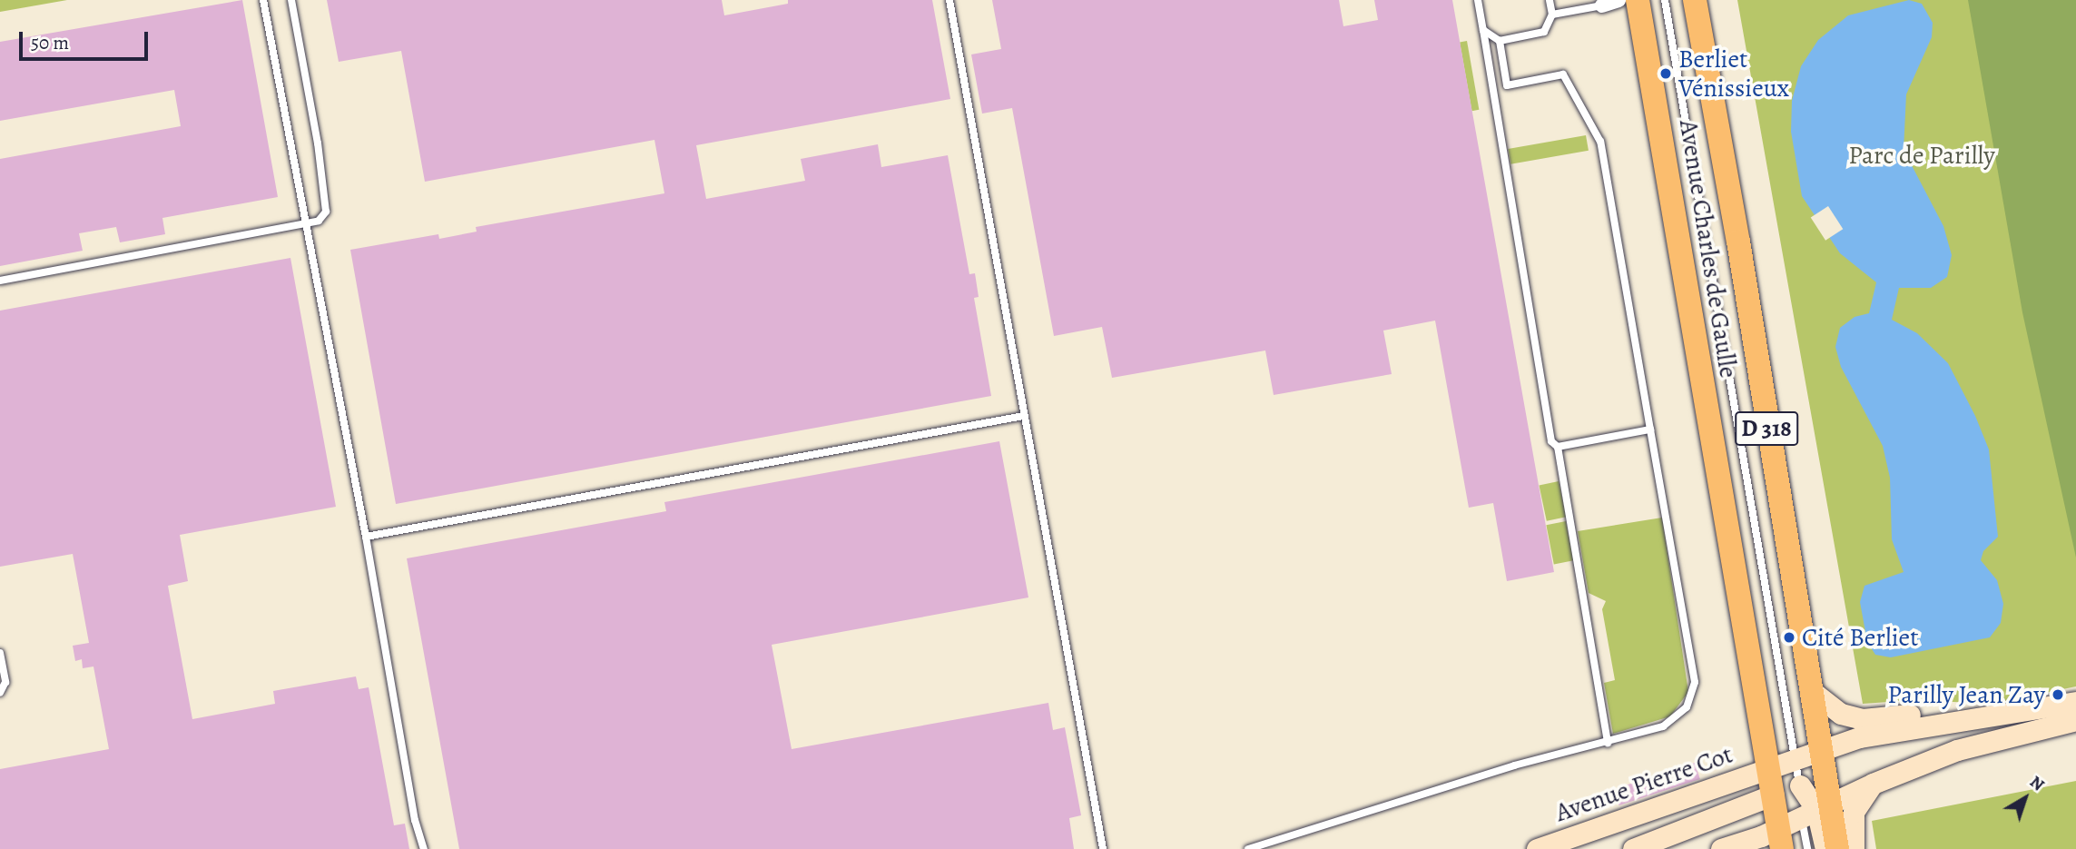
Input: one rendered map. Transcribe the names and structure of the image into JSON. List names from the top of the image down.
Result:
{
  "streets": {
    "main road": ["Avenue Charles de Gaulle", "D 318", "Avenue Pierre Cot"]
  },
  "crossings": [
    ["Avenue Charles de Gaulle", "Avenue Pierre Cot"]
  ],
  "parks": ["Parc de Parilly"],
  "places": ["Berliet Vénissieux", "Cité Berliet", "Parilly Jean Zay"],
  "scale_bar": "50 m",
  "north": "top right"
}
